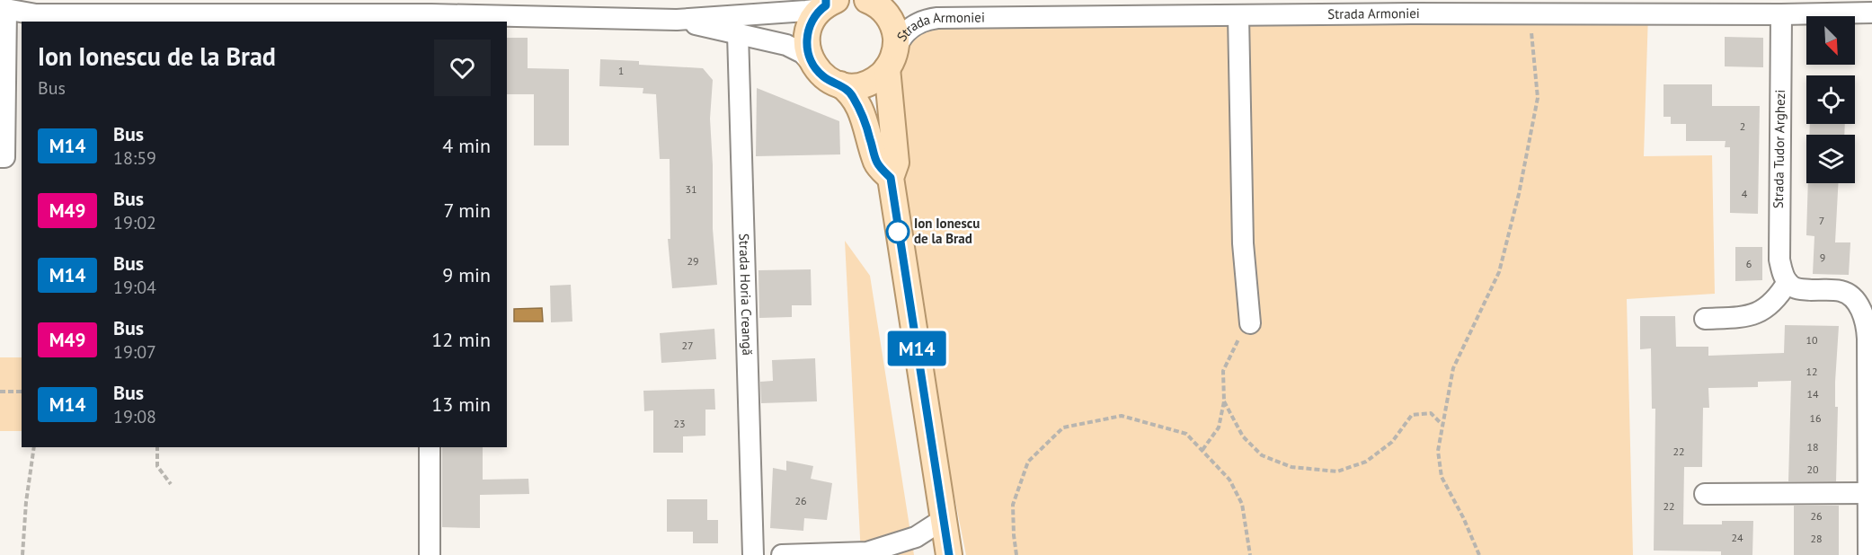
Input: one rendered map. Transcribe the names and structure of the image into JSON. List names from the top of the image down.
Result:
{
  "streets": {
    "street": ["Strada Armoniei", "Strada Tudor Arghezi", "Strada Horia Creangă"]
  },
  "crossings": [
    ["Strada Armoniei", "Strada Tudor Arghezi"]
  ],
  "places": ["Ion Ionescu de la Brad"],
  "lines": ["bus line M14"],
  "house_numbers": [
    "1",
    "2",
    "31",
    "4",
    "7",
    "9",
    "29",
    "6",
    "10",
    "27",
    "12",
    "14",
    "16",
    "23",
    "18",
    "22",
    "20",
    "26",
    "22",
    "26",
    "24",
    "28"
  ],
  "north": "bottom right",
  "page": {
    "on_map": "M14",
    "heading": ["Ion Ionescu de la Brad", "Bus"],
    "list": [
      {
        "mark": "M14",
        "name": "Bus",
        "note": "18:59",
        "value": "4 min"
      },
      {
        "mark": "M49",
        "name": "Bus",
        "note": "19:02",
        "value": "7 min"
      },
      {
        "mark": "M14",
        "name": "Bus",
        "note": "19:04",
        "value": "9 min"
      },
      {
        "mark": "M49",
        "name": "Bus",
        "note": "19:07",
        "value": "12 min"
      },
      {
        "mark": "M14",
        "name": "Bus",
        "note": "19:08",
        "value": "13 min"
      }
    ]
  }
}
